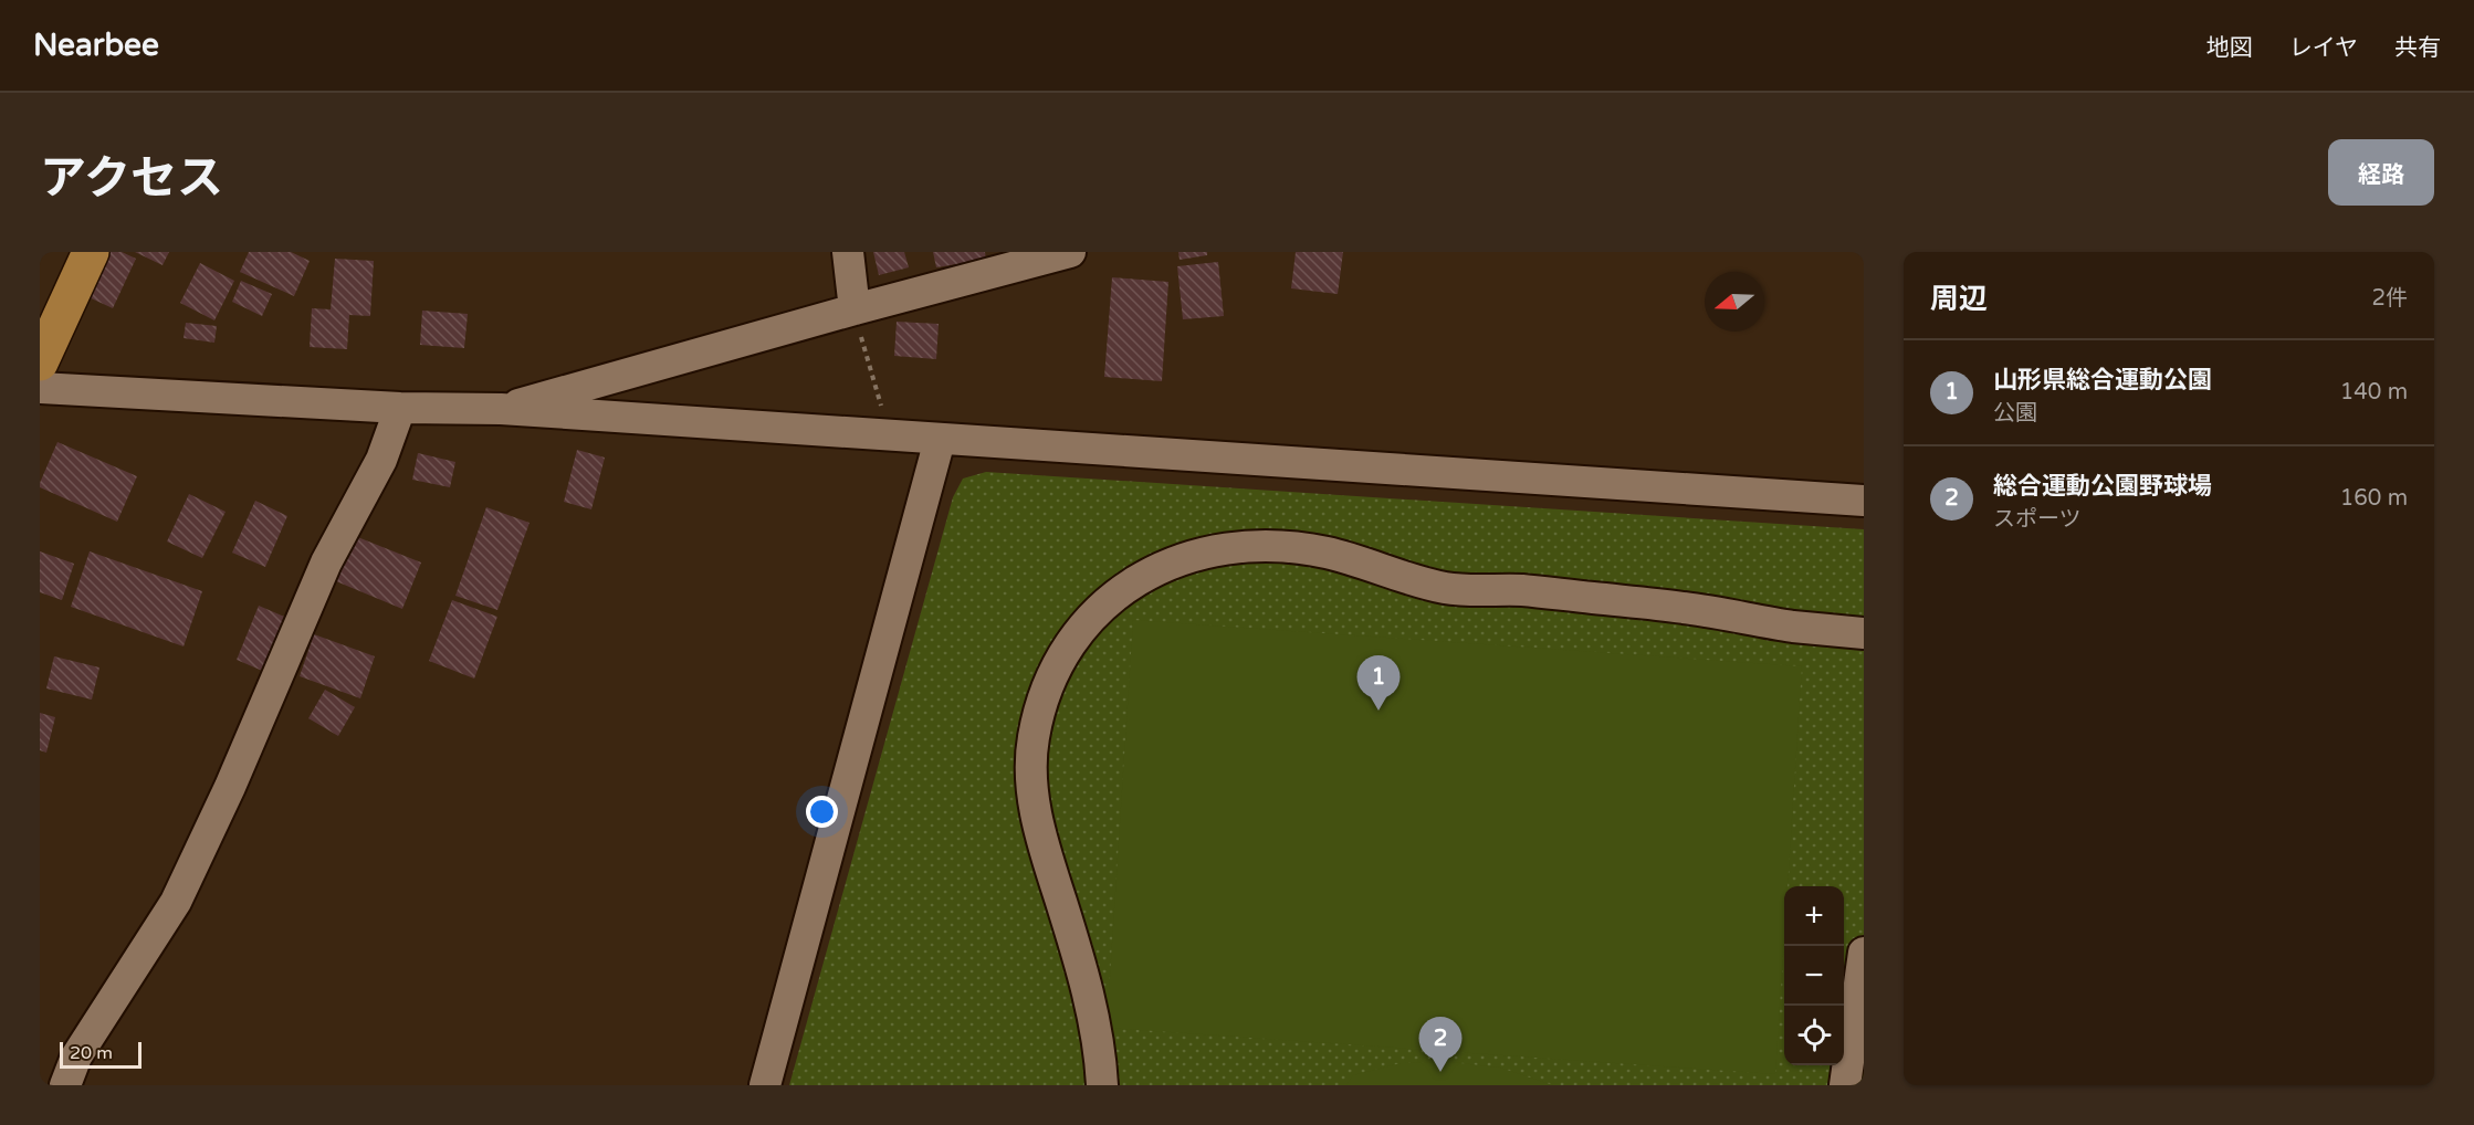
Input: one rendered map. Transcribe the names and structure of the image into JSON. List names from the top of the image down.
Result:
{
  "scale_bar": "20 m",
  "north": "left",
  "page": {
    "header": "Nearbee",
    "nav": ["地図", "レイヤ", "共有"],
    "title": "アクセス",
    "buttons": "経路",
    "heading": ["周辺", "2件"],
    "list": [
      {
        "mark": "1",
        "name": "山形県総合運動公園",
        "note": "公園",
        "value": "140 m"
      },
      {
        "mark": "2",
        "name": "総合運動公園野球場",
        "note": "スポーツ",
        "value": "160 m"
      }
    ],
    "pins": ["1", "2"],
    "map_buttons": ["+", "−"],
    "scale": "20 m"
  }
}
